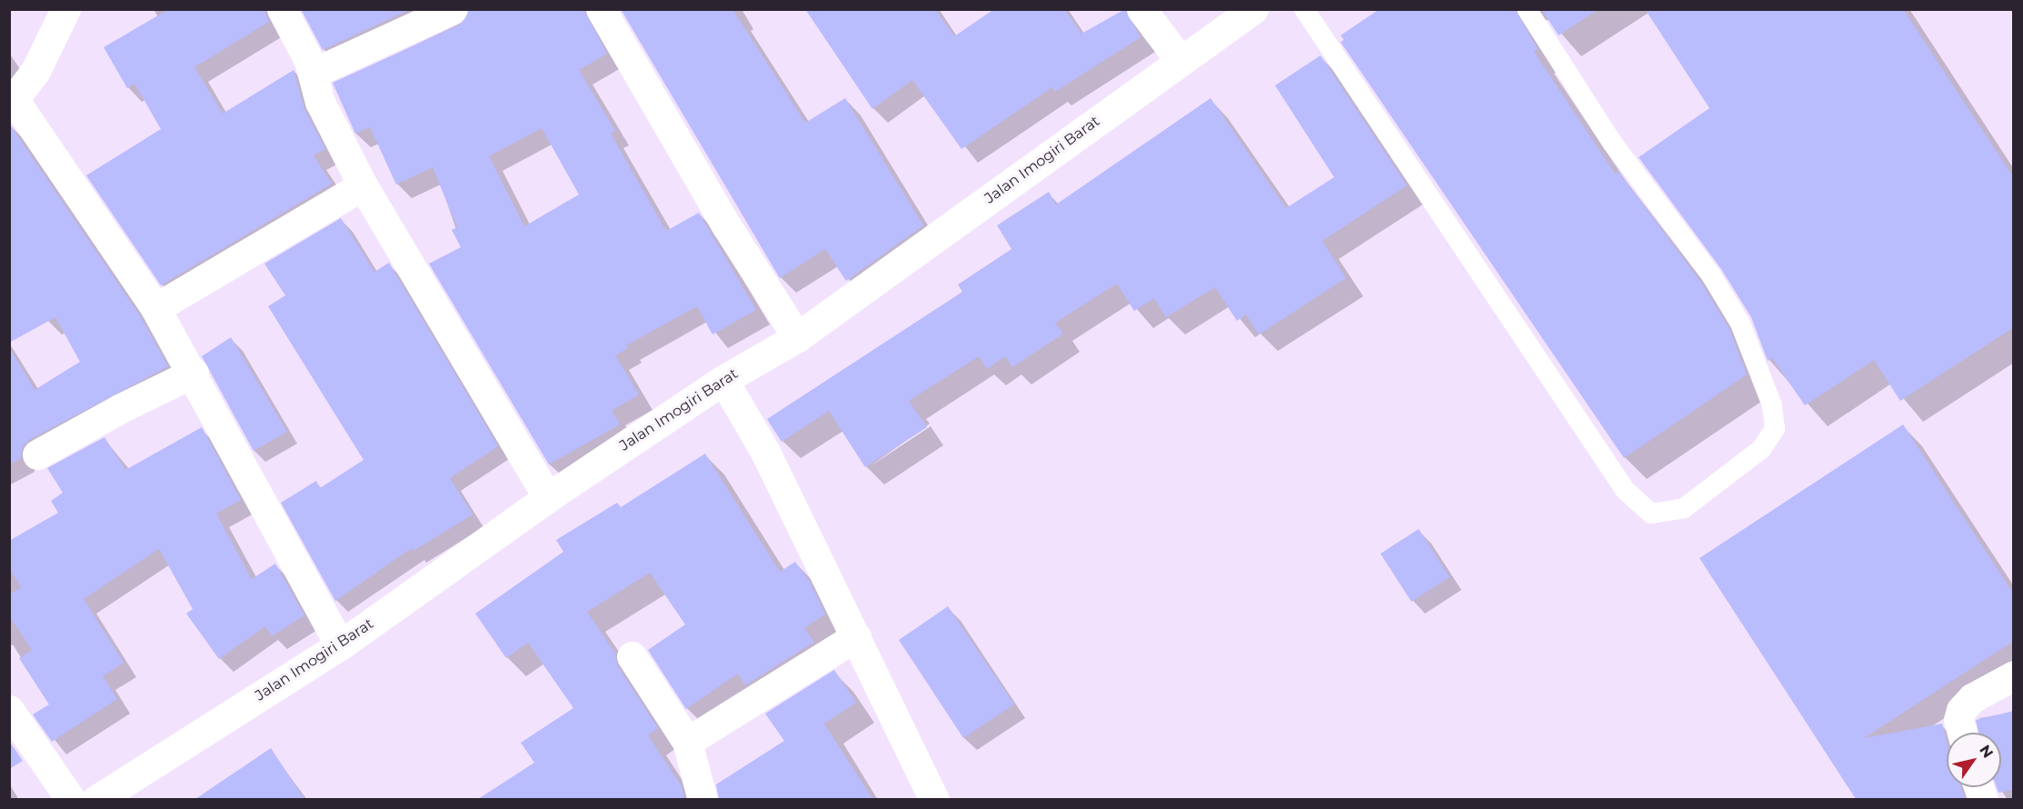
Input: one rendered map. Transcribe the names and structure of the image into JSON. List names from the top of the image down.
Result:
{
  "streets": {
    "street": ["Jalan Imogiri Barat"]
  },
  "north": "top right"
}
